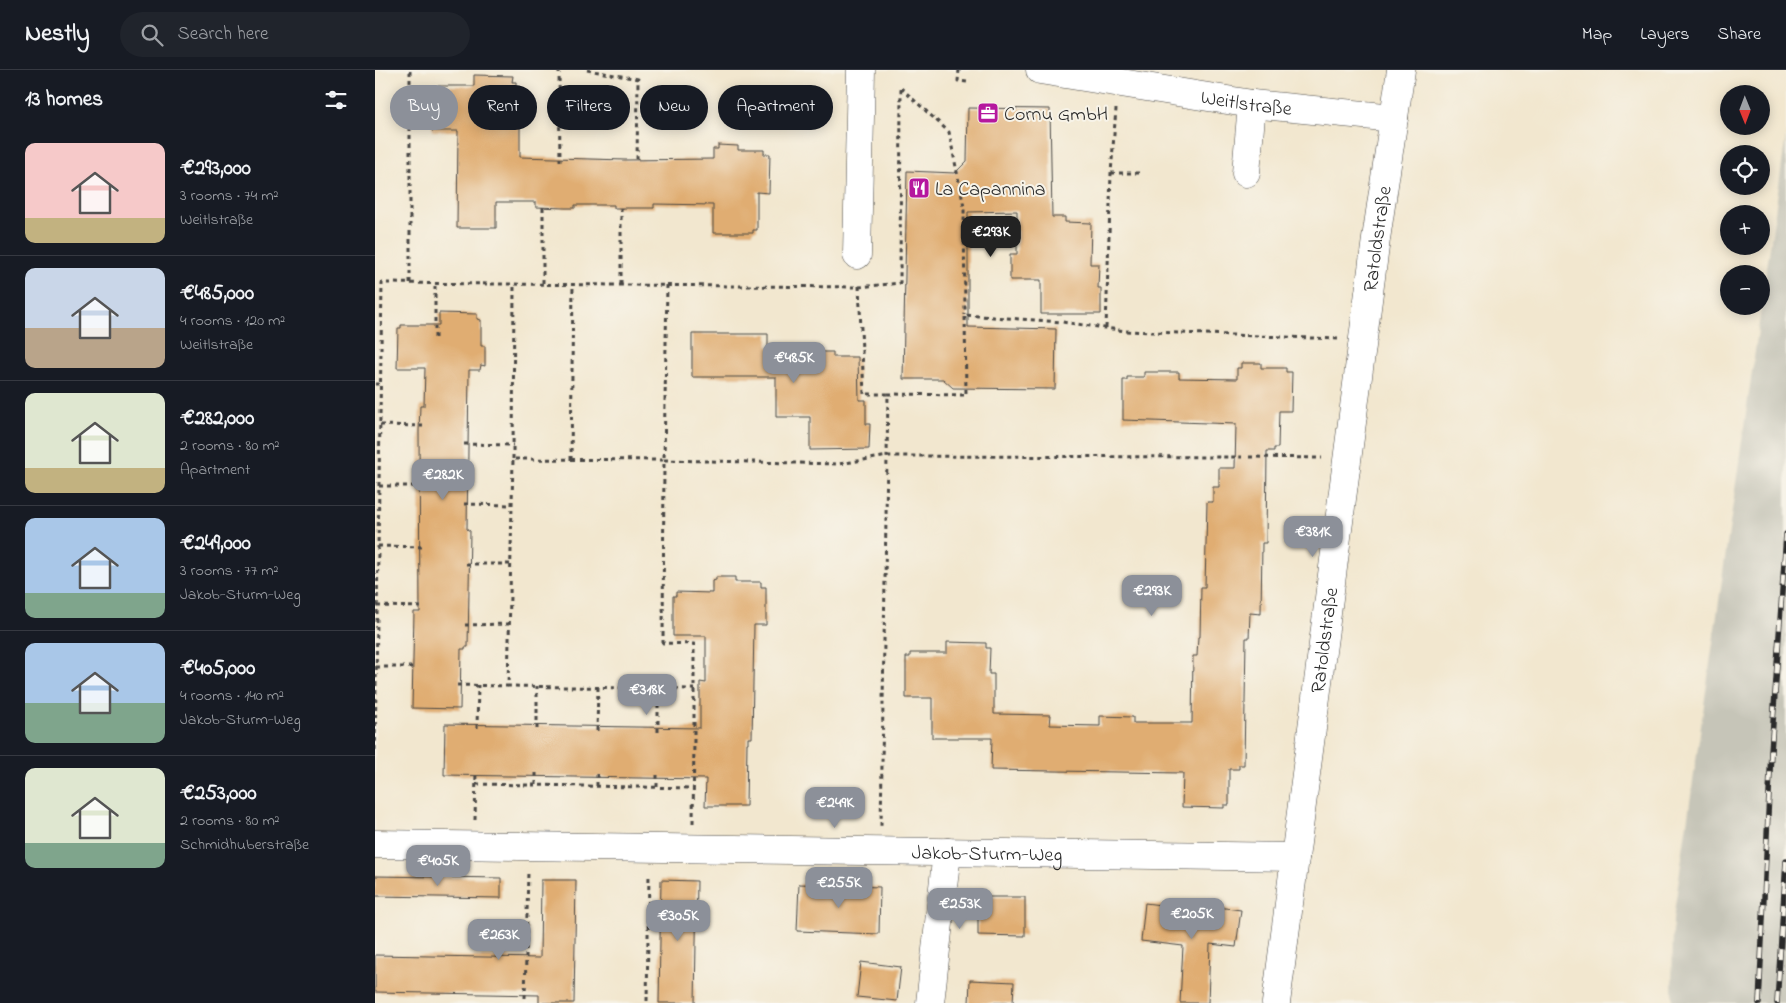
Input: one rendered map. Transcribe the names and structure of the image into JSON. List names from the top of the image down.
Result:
{
  "streets": {
    "street": ["Weitlstraße", "Ratoldstraße", "Jakob-Sturm-Weg"]
  },
  "crossings": [
    ["Weitlstraße", "Ratoldstraße"],
    ["Ratoldstraße", "Jakob-Sturm-Weg"]
  ],
  "places": {
    "office": ["Cornu GmbH"],
    "restaurant": ["La Capannina"]
  },
  "north": "bottom",
  "page": {
    "header": "Nestly",
    "search": "Search here",
    "nav": ["Map", "Layers", "Share"],
    "heading": "13 homes",
    "map_buttons": ["+", "−"],
    "chip": [
      "Buy",
      "Rent",
      "Filters",
      "New",
      "Apartment"
    ],
    "list": [
      {
        "name": "€293,000",
        "note": "3 rooms · 74 m² · Weitlstraße"
      },
      {
        "name": "€485,000",
        "note": "4 rooms · 120 m² · Weitlstraße"
      },
      {
        "name": "€282,000",
        "note": "2 rooms · 80 m² · Apartment"
      },
      {
        "name": "€249,000",
        "note": "3 rooms · 77 m² · Jakob-Sturm-Weg"
      },
      {
        "name": "€405,000",
        "note": "4 rooms · 140 m² · Jakob-Sturm-Weg"
      },
      {
        "name": "€253,000",
        "note": "2 rooms · 80 m² · Schmidhuberstraße"
      }
    ],
    "price": [
      "€293K",
      "€485K",
      "€282K",
      "€381K",
      "€293K",
      "€318K",
      "€249K",
      "€405K",
      "€255K",
      "€253K",
      "€205K",
      "€305K",
      "€263K"
    ]
  }
}
